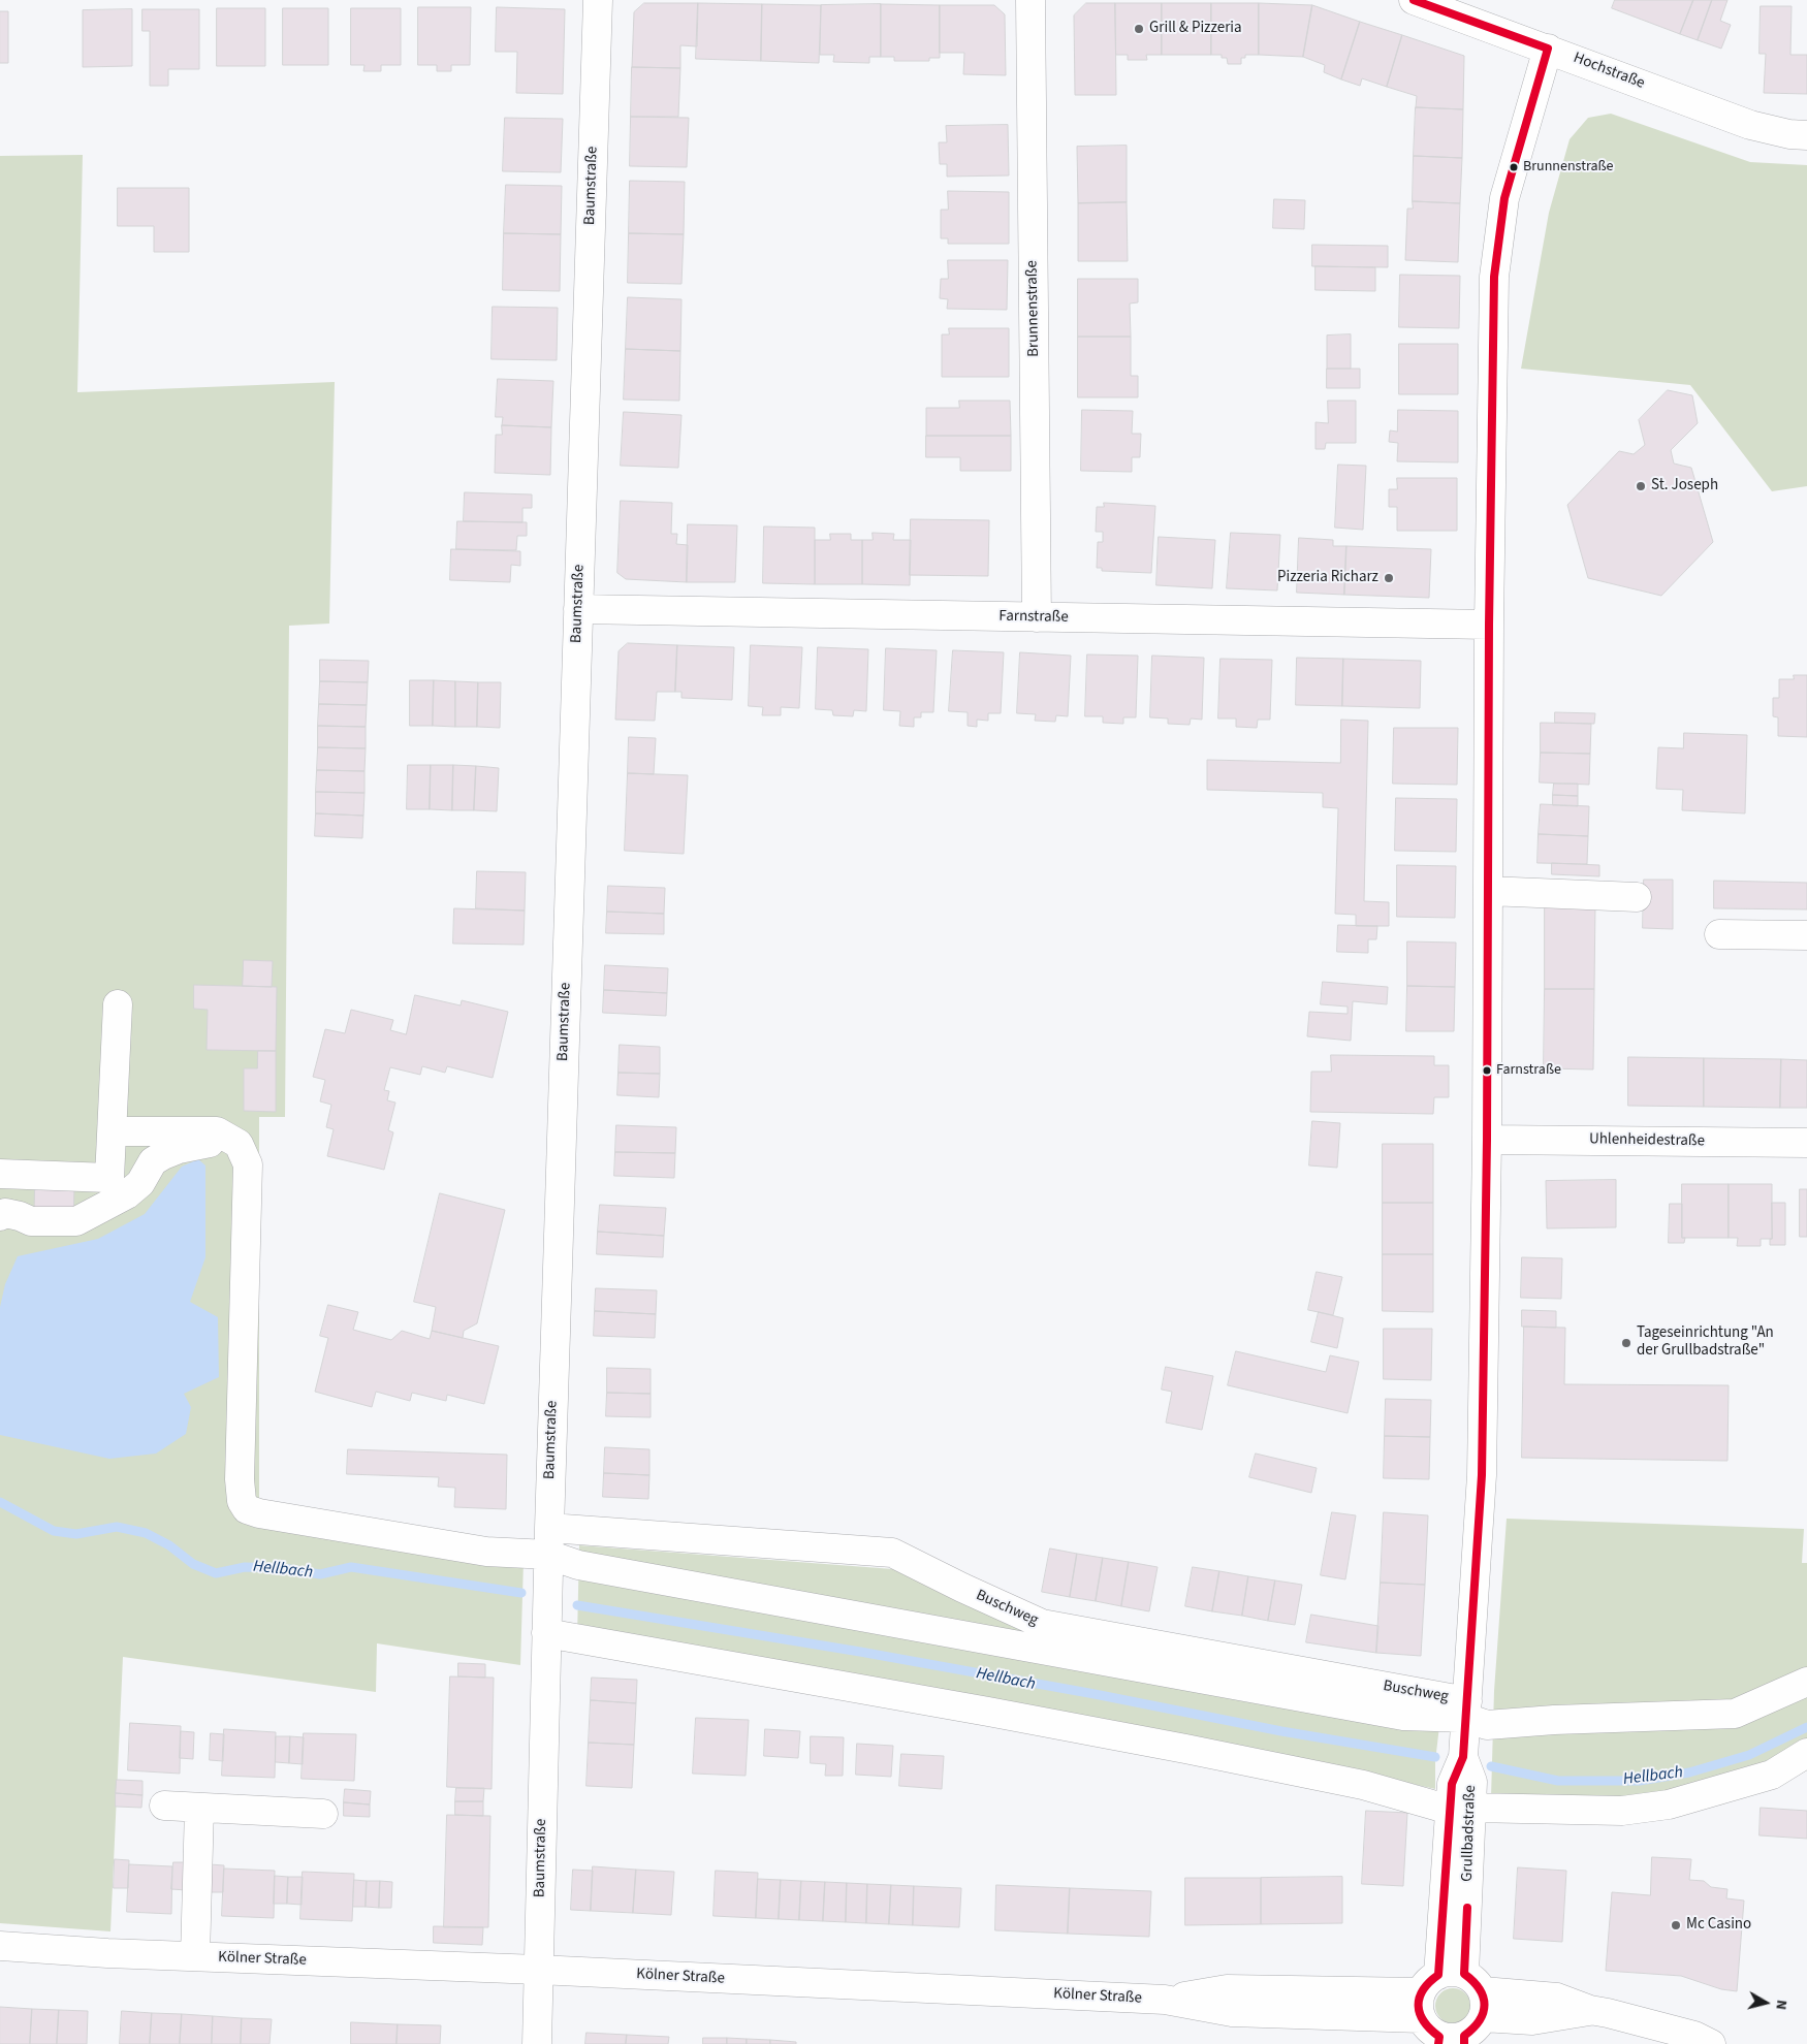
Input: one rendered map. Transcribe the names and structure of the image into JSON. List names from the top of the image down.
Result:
{
  "streets": {
    "street": [
      "Hochstraße",
      "Baumstraße",
      "Brunnenstraße",
      "Farnstraße",
      "Uhlenheidestraße",
      "Buschweg",
      "Grullbadstraße",
      "Kölner Straße"
    ]
  },
  "crossings": [
    ["Hochstraße", "Grullbadstraße"],
    ["Baumstraße", "Farnstraße"],
    ["Baumstraße", "Buschweg"],
    ["Baumstraße", "Kölner Straße"],
    ["Brunnenstraße", "Farnstraße"],
    ["Farnstraße", "Grullbadstraße"],
    ["Uhlenheidestraße", "Grullbadstraße"],
    ["Buschweg", "Grullbadstraße"],
    ["Grullbadstraße", "Kölner Straße"]
  ],
  "water": ["Hellbach"],
  "places": [
    "Grill & Pizzeria",
    "Brunnenstraße",
    "St. Joseph",
    "Pizzeria Richarz",
    "Farnstraße",
    "Tageseinrichtung \"An der Grullbadstraße\"",
    "Mc Casino"
  ],
  "north": "right"
}
